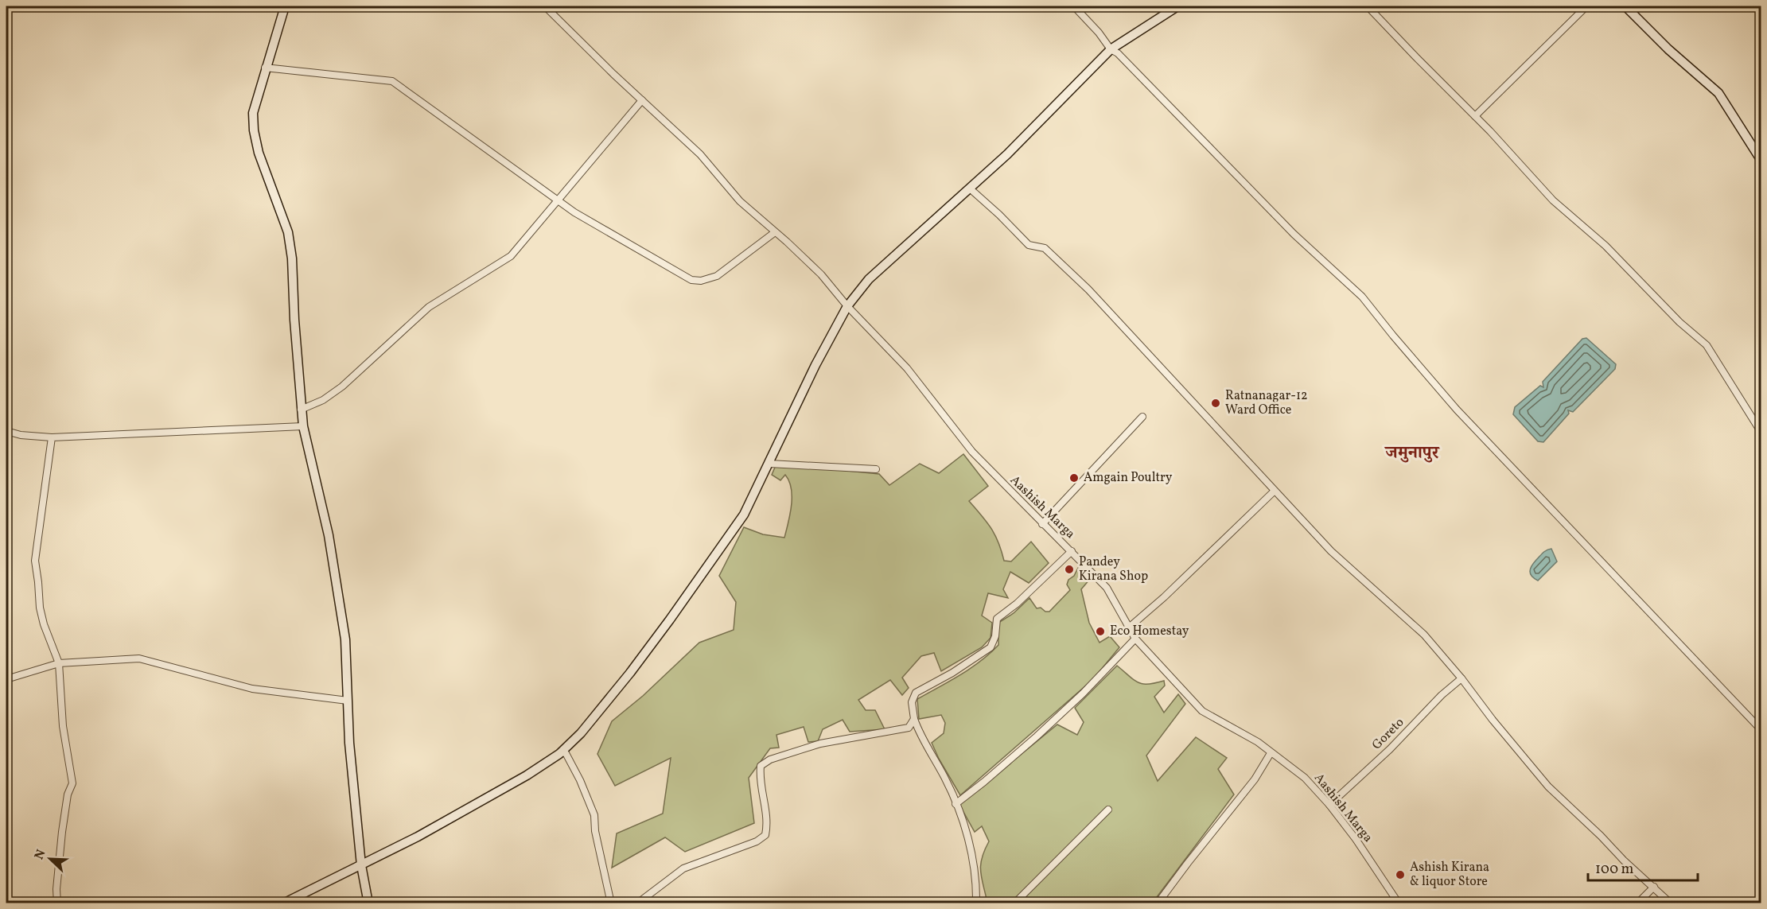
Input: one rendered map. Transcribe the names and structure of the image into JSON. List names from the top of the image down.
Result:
{
  "streets": {
    "street": ["Aashish Marga", "Goreto"]
  },
  "crossings": [
    ["Aashish Marga", "Goreto"]
  ],
  "districts": ["जमुनापुर"],
  "places": [
    "Ratnanagar-12 Ward Office",
    "Amgain Poultry",
    "Pandey Kirana Shop",
    "Eco Homestay",
    "Ashish Kirana & liquor Store"
  ],
  "scale_bar": "100 m",
  "north": "top left"
}
